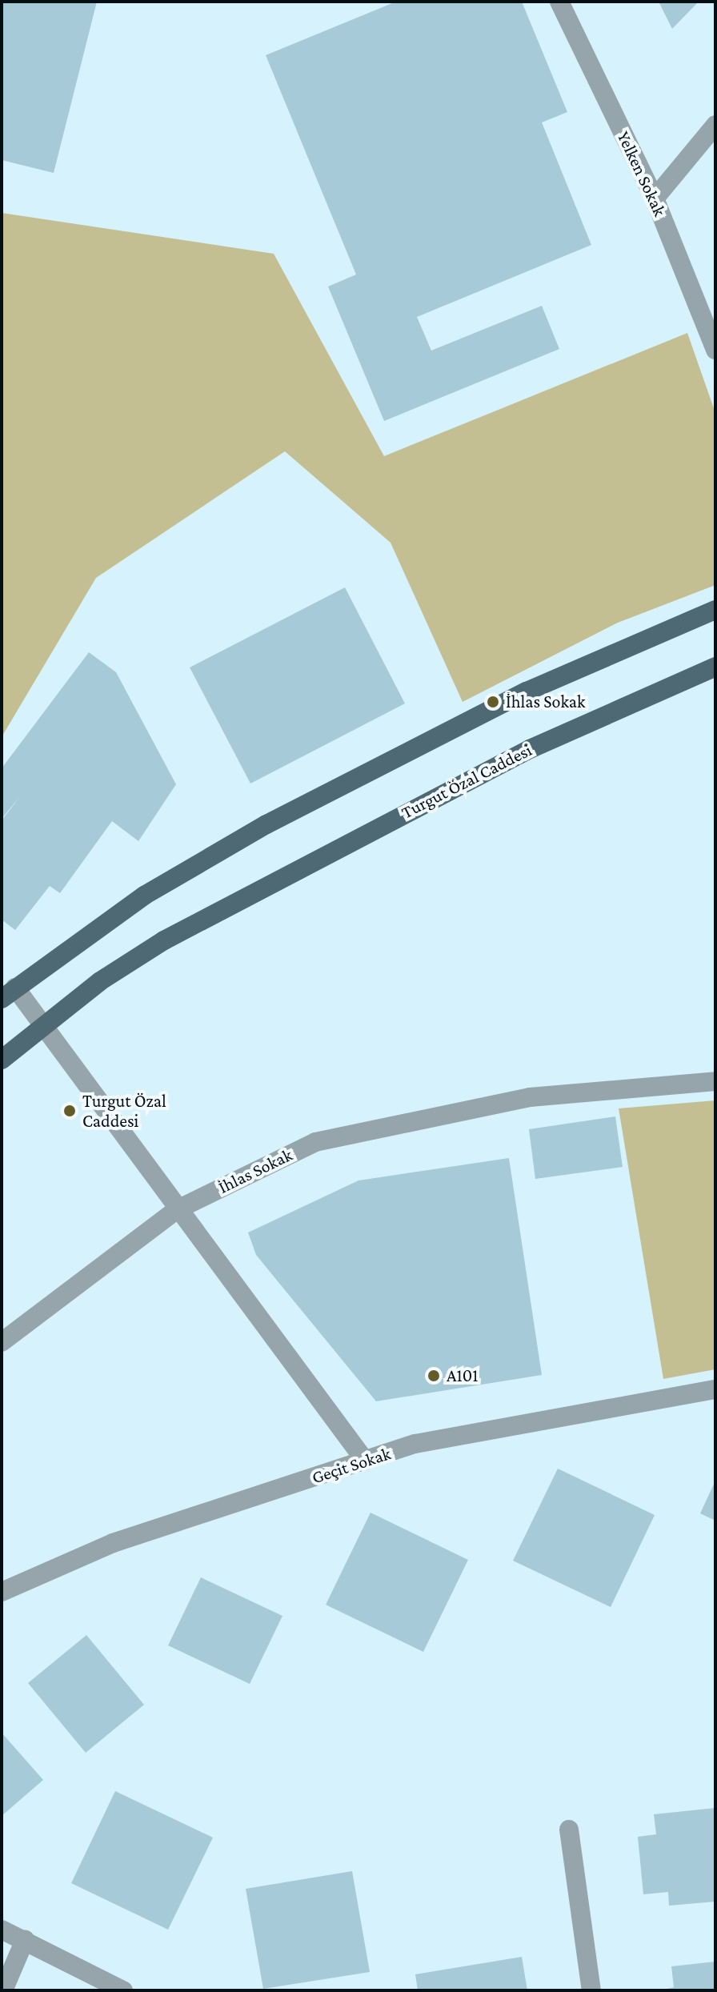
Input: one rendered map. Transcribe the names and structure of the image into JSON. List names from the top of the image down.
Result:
{
  "streets": {
    "main road": ["Turgut Özal Caddesi"],
    "street": ["Yelken Sokak", "İhlas Sokak", "Geçit Sokak"]
  },
  "places": ["İhlas Sokak", "Turgut Özal Caddesi", "A101"]
}
